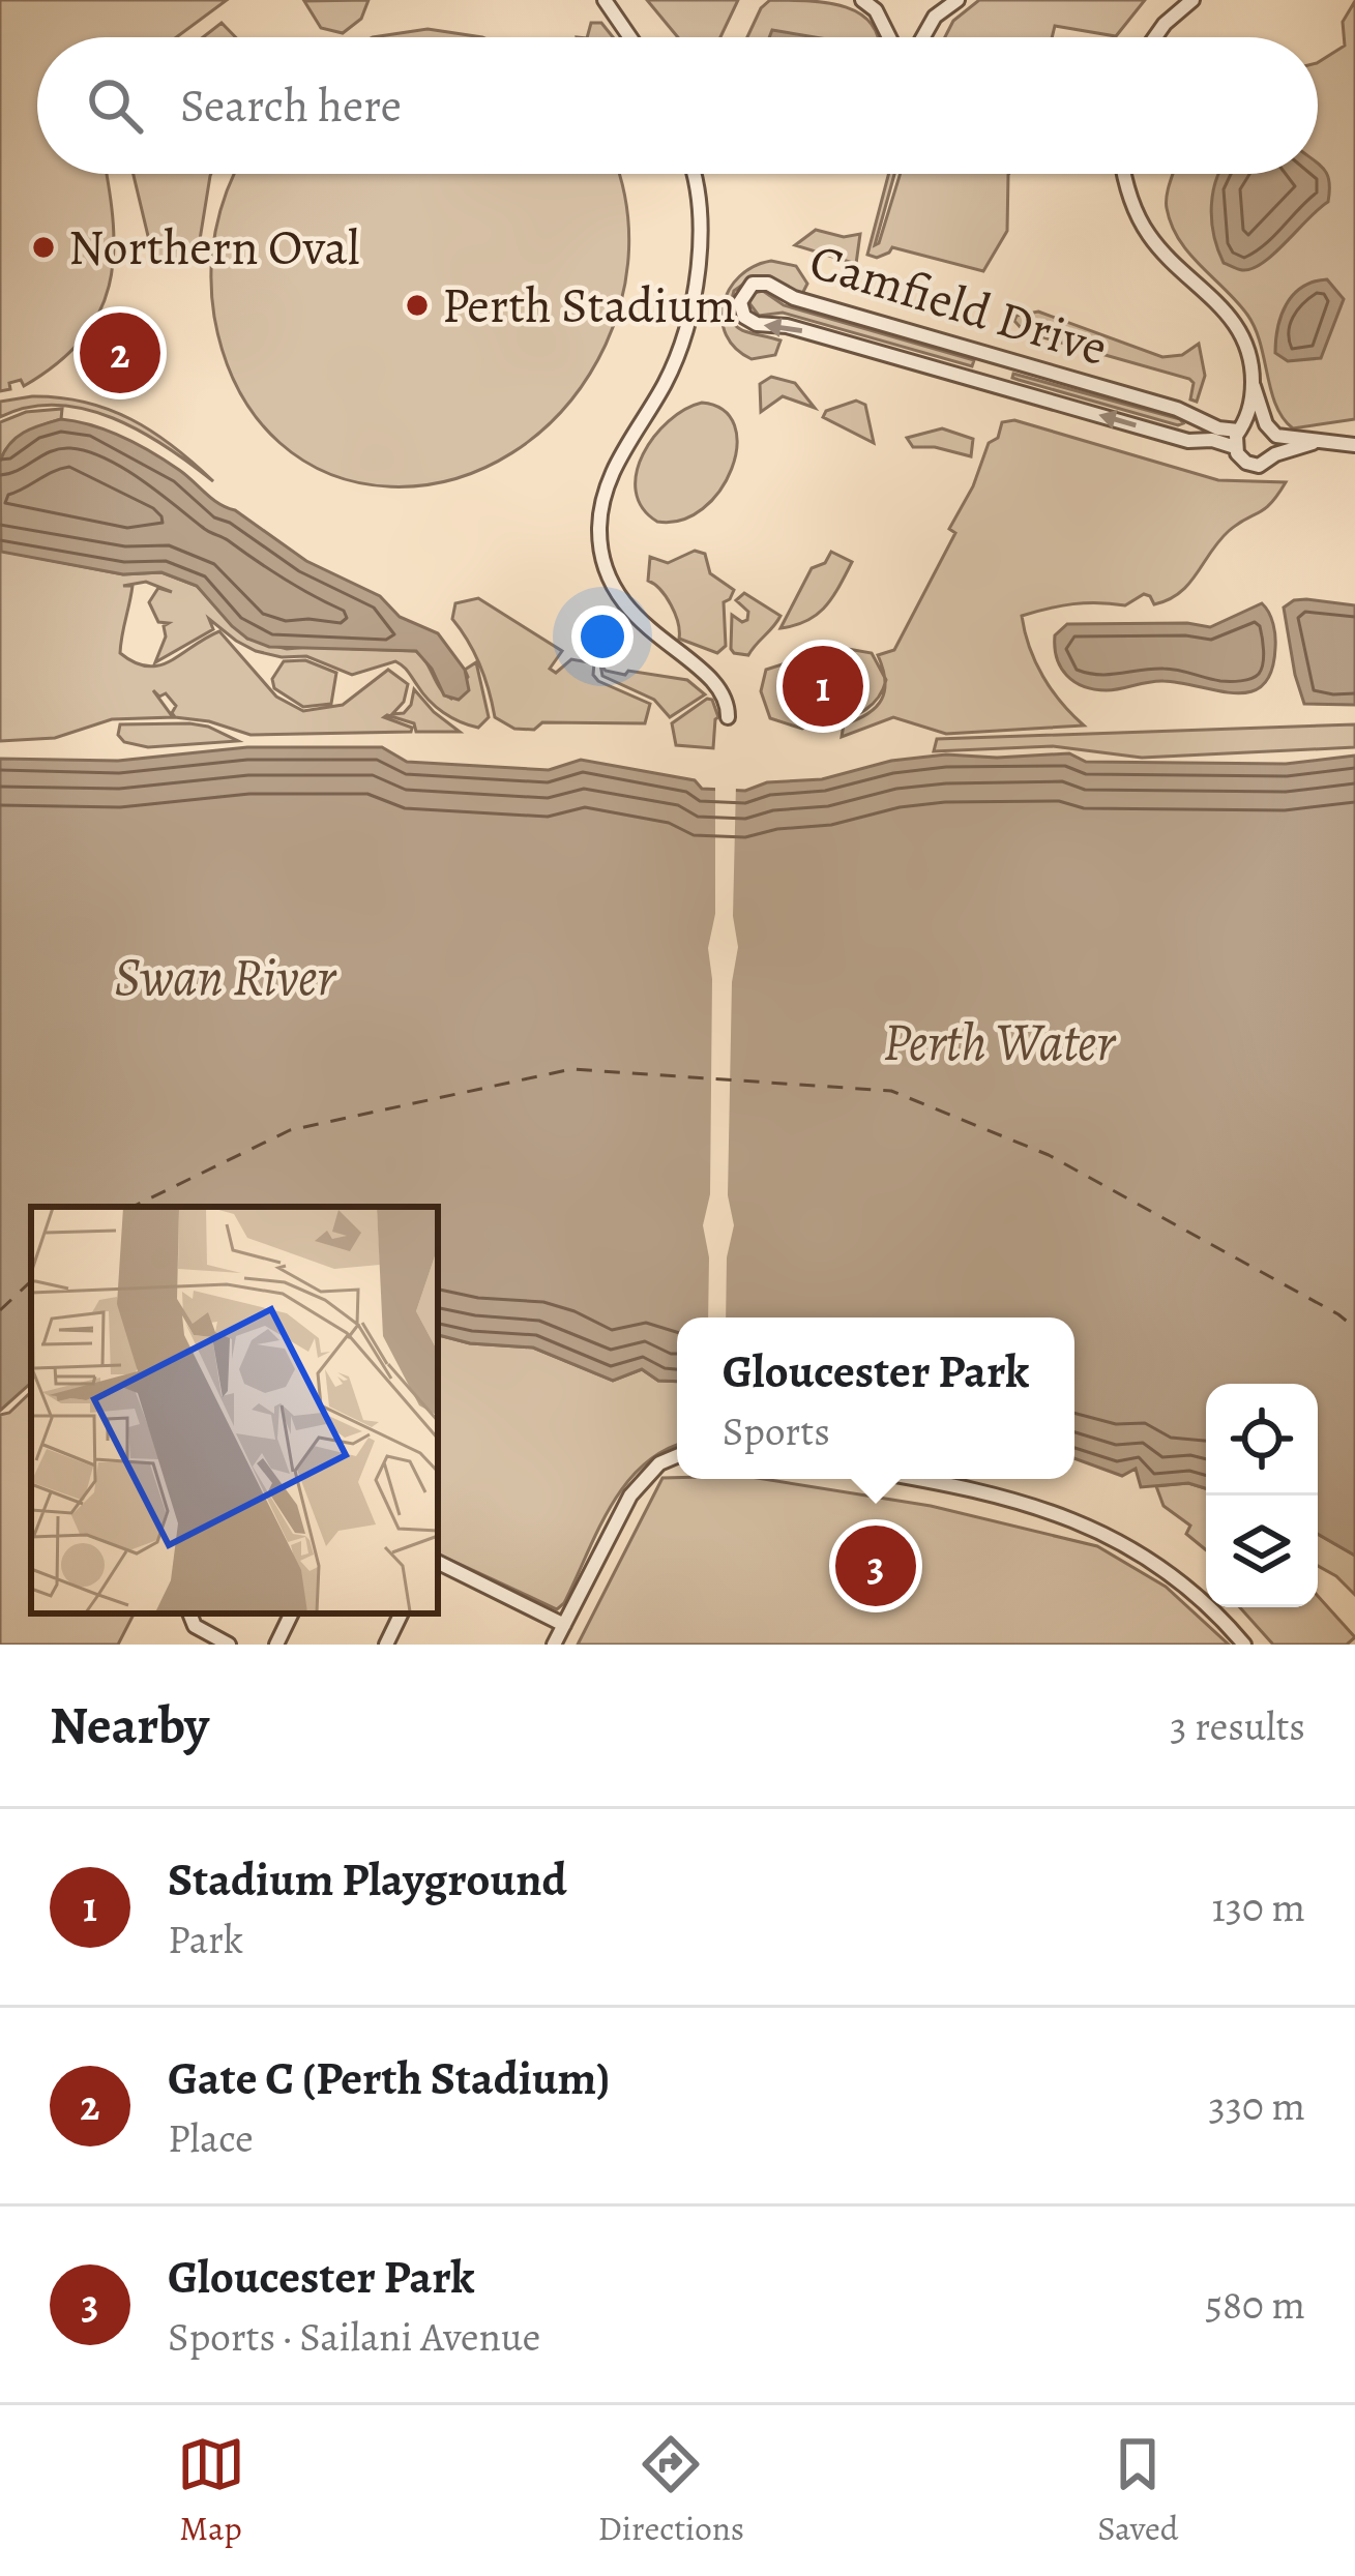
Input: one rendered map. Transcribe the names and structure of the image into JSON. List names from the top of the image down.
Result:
{
  "streets": {
    "street": ["Camfield Drive"]
  },
  "water": ["Swan River", "Perth Water"],
  "places": ["Northern Oval", "Perth Stadium"],
  "page": {
    "search": "Search here",
    "pins": ["2", "1", "3"],
    "popup": ["Gloucester Park", "Sports"],
    "heading": ["Nearby", "3 results"],
    "list": [
      {
        "mark": "1",
        "name": "Stadium Playground",
        "note": "Park",
        "value": "130 m"
      },
      {
        "mark": "2",
        "name": "Gate C (Perth Stadium)",
        "note": "Place",
        "value": "330 m"
      },
      {
        "mark": "3",
        "name": "Gloucester Park",
        "note": "Sports · Sailani Avenue",
        "value": "580 m"
      }
    ],
    "nav": ["Map", "Directions", "Saved"]
  }
}
